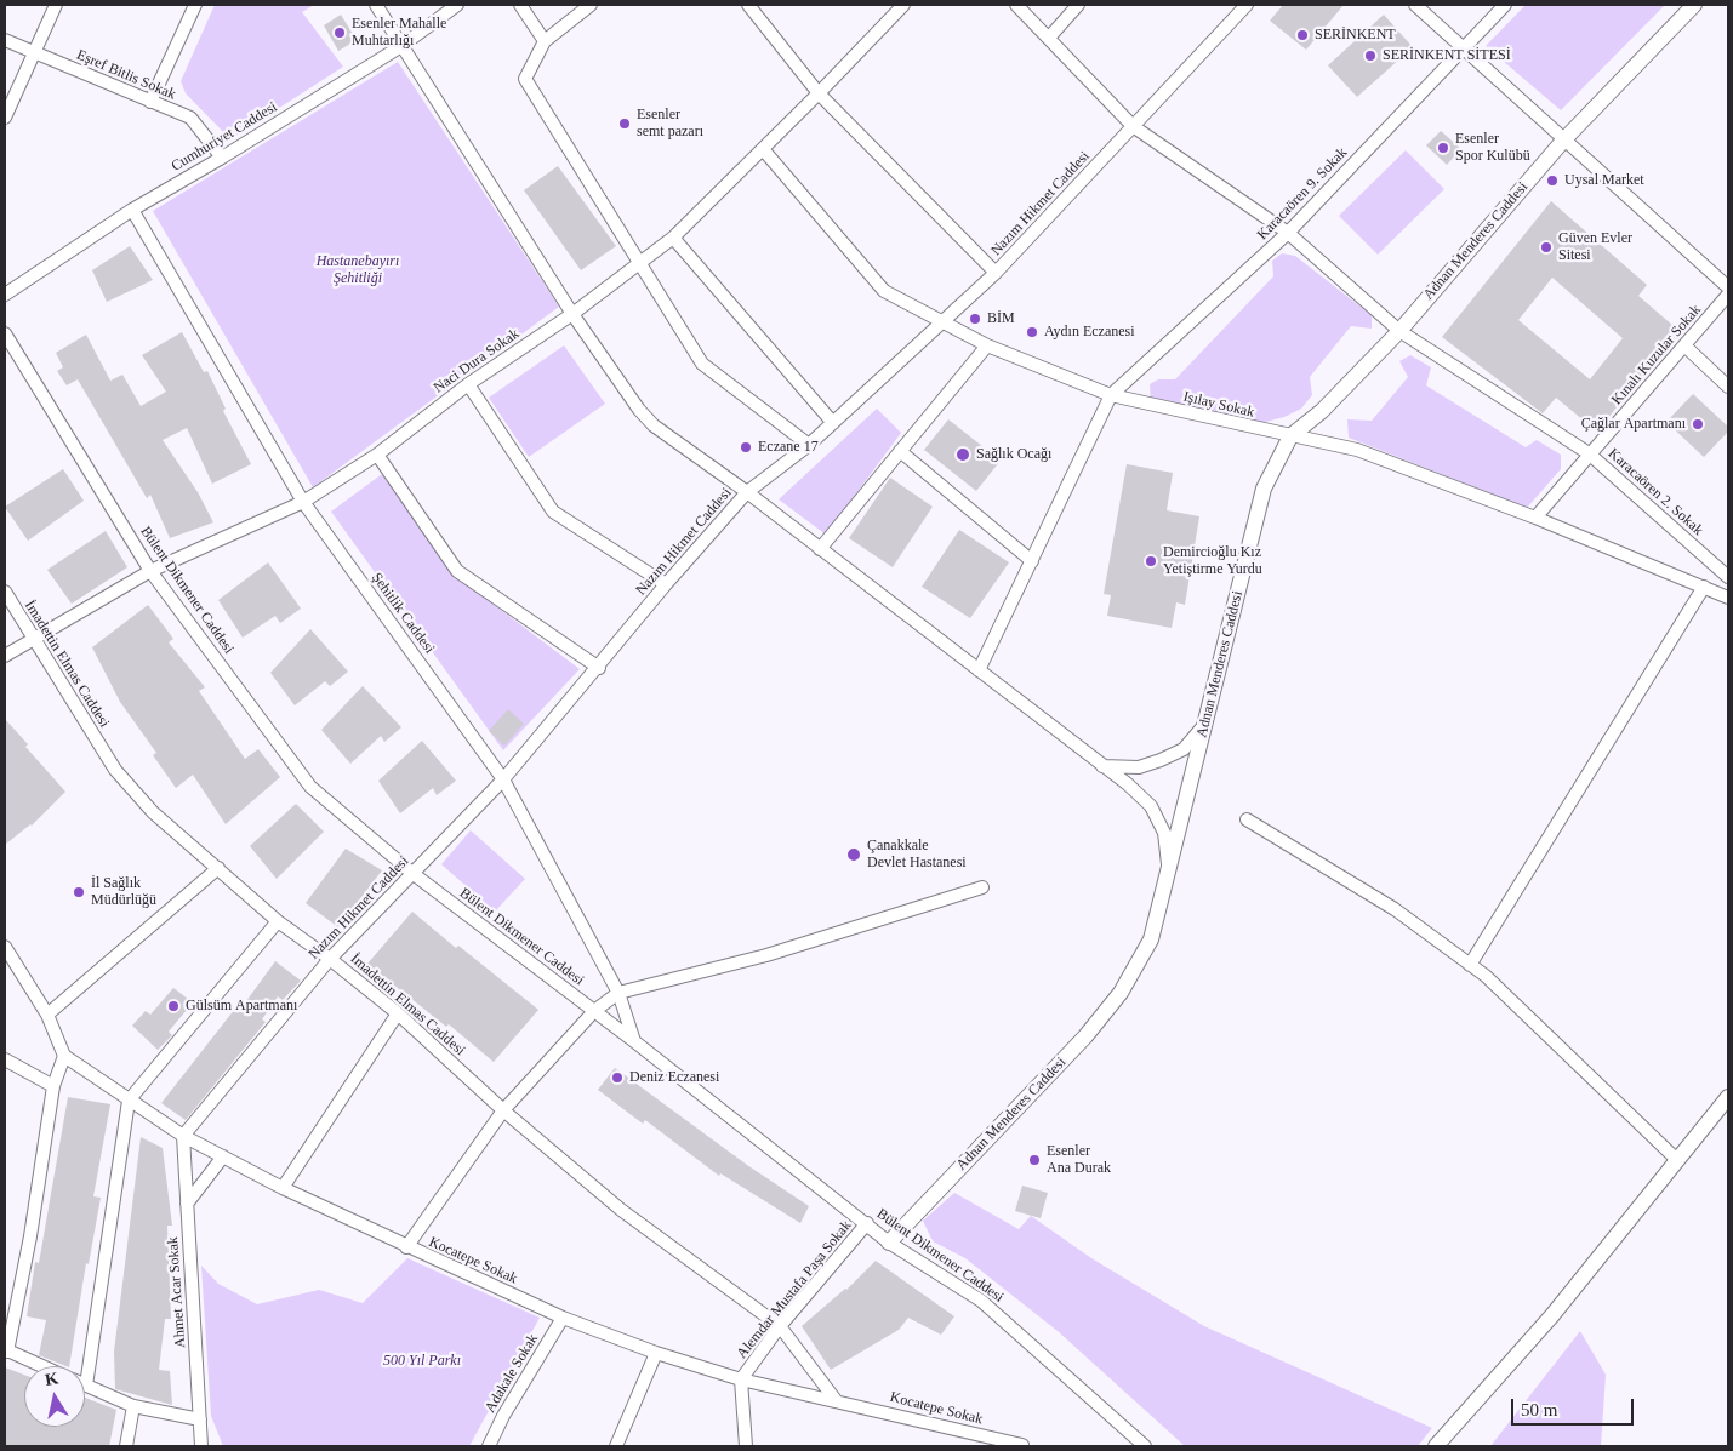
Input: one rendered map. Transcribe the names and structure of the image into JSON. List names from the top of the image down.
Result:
{
  "streets": {
    "street": [
      "Eşref Bitlis Sokak",
      "Cumhuriyet Caddesi",
      "Karacaören 9. Sokak",
      "Nazım Hikmet Caddesi",
      "Adnan Menderes Caddesi",
      "Kınalı Kuzular Sokak",
      "Naci Dura Sokak",
      "Işılay Sokak",
      "Karacaören 2. Sokak",
      "Bülent Dikmener Caddesi",
      "Şehitlik Caddesi",
      "İmadettin Elmas Caddesi",
      "Kocatepe Sokak",
      "Alemdar Mustafa Paşa Sokak",
      "Ahmet Acar Sokak",
      "Adakale Sokak"
    ]
  },
  "crossings": [
    ["Eşref Bitlis Sokak", "Cumhuriyet Caddesi"],
    ["Cumhuriyet Caddesi", "Şehitlik Caddesi"],
    ["Karacaören 9. Sokak", "Işılay Sokak"],
    ["Karacaören 9. Sokak", "Karacaören 2. Sokak"],
    ["Nazım Hikmet Caddesi", "Işılay Sokak"],
    ["Nazım Hikmet Caddesi", "Karacaören 2. Sokak"],
    ["Nazım Hikmet Caddesi", "Bülent Dikmener Caddesi"],
    ["Nazım Hikmet Caddesi", "Şehitlik Caddesi"],
    ["Nazım Hikmet Caddesi", "İmadettin Elmas Caddesi"],
    ["Nazım Hikmet Caddesi", "Kocatepe Sokak"],
    ["Nazım Hikmet Caddesi", "Ahmet Acar Sokak"],
    ["Adnan Menderes Caddesi", "Işılay Sokak"],
    ["Adnan Menderes Caddesi", "Karacaören 2. Sokak"],
    ["Adnan Menderes Caddesi", "Bülent Dikmener Caddesi"],
    ["Kınalı Kuzular Sokak", "Işılay Sokak"],
    ["Kınalı Kuzular Sokak", "Karacaören 2. Sokak"],
    ["Naci Dura Sokak", "Işılay Sokak"],
    ["Naci Dura Sokak", "Bülent Dikmener Caddesi"],
    ["Naci Dura Sokak", "Şehitlik Caddesi"],
    ["Naci Dura Sokak", "İmadettin Elmas Caddesi"],
    ["Bülent Dikmener Caddesi", "Şehitlik Caddesi"],
    ["Bülent Dikmener Caddesi", "Alemdar Mustafa Paşa Sokak"],
    ["İmadettin Elmas Caddesi", "Kocatepe Sokak"],
    ["İmadettin Elmas Caddesi", "Alemdar Mustafa Paşa Sokak"],
    ["Kocatepe Sokak", "Alemdar Mustafa Paşa Sokak"],
    ["Kocatepe Sokak", "Ahmet Acar Sokak"],
    ["Kocatepe Sokak", "Adakale Sokak"]
  ],
  "parks": ["Hastanebayırı Şehitliği", "500 Yıl Parkı"],
  "places": [
    "Esenler Mahalle Muhtarlığı",
    "SERİNKENT",
    "SERİNKENT SİTESİ",
    "Esenler semt pazarı",
    "Esenler Spor Kulübü",
    "Uysal Market",
    "Güven Evler Sitesi",
    "BİM",
    "Aydın Eczanesi",
    "Çağlar Apartmanı",
    "Eczane 17",
    "Sağlık Ocağı",
    "Demircioğlu Kız Yetiştirme Yurdu",
    "Çanakkale Devlet Hastanesi",
    "İl Sağlık Müdürlüğü",
    "Gülsüm Apartmanı",
    "Deniz Eczanesi",
    "Esenler Ana Durak"
  ],
  "scale_bar": "50 m",
  "north": "top"
}
